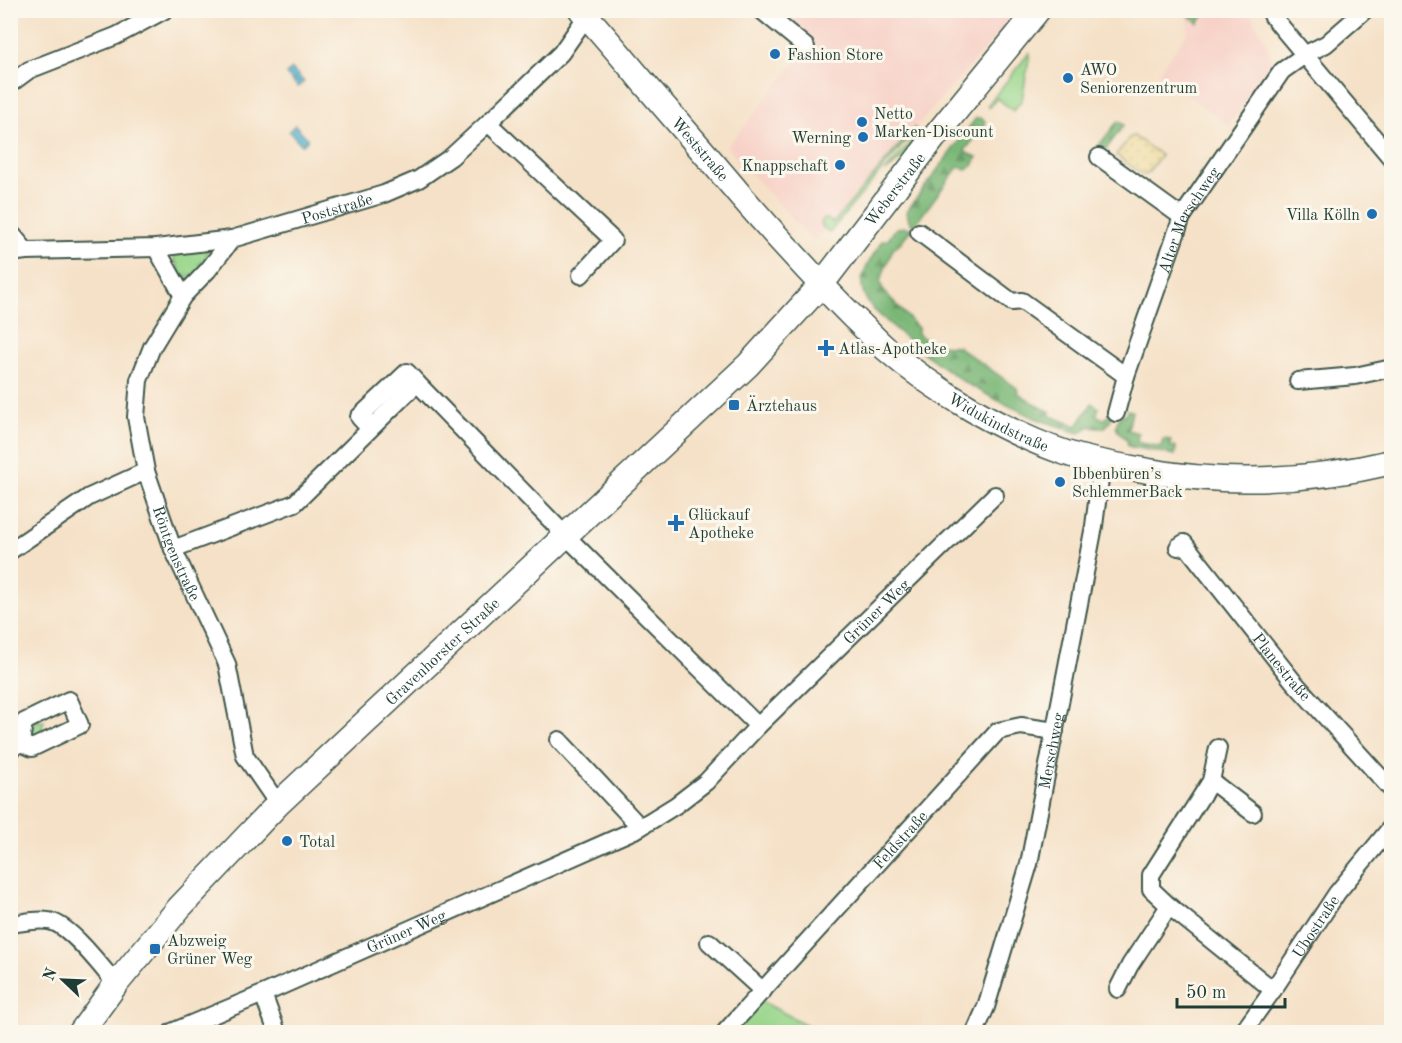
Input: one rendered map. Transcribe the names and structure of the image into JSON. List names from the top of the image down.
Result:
{
  "streets": {
    "main road": [
      "Weststraße",
      "Weberstraße",
      "Widukindstraße",
      "Gravenhorster Straße"
    ],
    "street": [
      "Poststraße",
      "Alter Merschweg",
      "Röntgenstraße",
      "Grüner Weg",
      "Planestraße",
      "Merschweg",
      "Feldstraße",
      "Ubostraße"
    ]
  },
  "crossings": [
    ["Weststraße", "Weberstraße"],
    ["Weststraße", "Poststraße"],
    ["Weststraße", "Widukindstraße"],
    ["Weststraße", "Gravenhorster Straße"],
    ["Weberstraße", "Widukindstraße"],
    ["Weberstraße", "Gravenhorster Straße"],
    ["Poststraße", "Röntgenstraße"],
    ["Widukindstraße", "Gravenhorster Straße"],
    ["Widukindstraße", "Merschweg"],
    ["Röntgenstraße", "Gravenhorster Straße"],
    ["Merschweg", "Feldstraße"]
  ],
  "places": {
    "other": [
      "Fashion Store",
      "AWO Seniorenzentrum",
      "Netto Marken-Discount",
      "Werning",
      "Knappschaft",
      "Villa Kölln",
      "Ibbenbüren’s SchlemmerBack",
      "Total"
    ],
    "health": ["Atlas-Apotheke", "Glückauf Apotheke"],
    "transit": ["Ärztehaus", "Abzweig Grüner Weg"]
  },
  "scale_bar": "50 m",
  "north": "top left"
}
